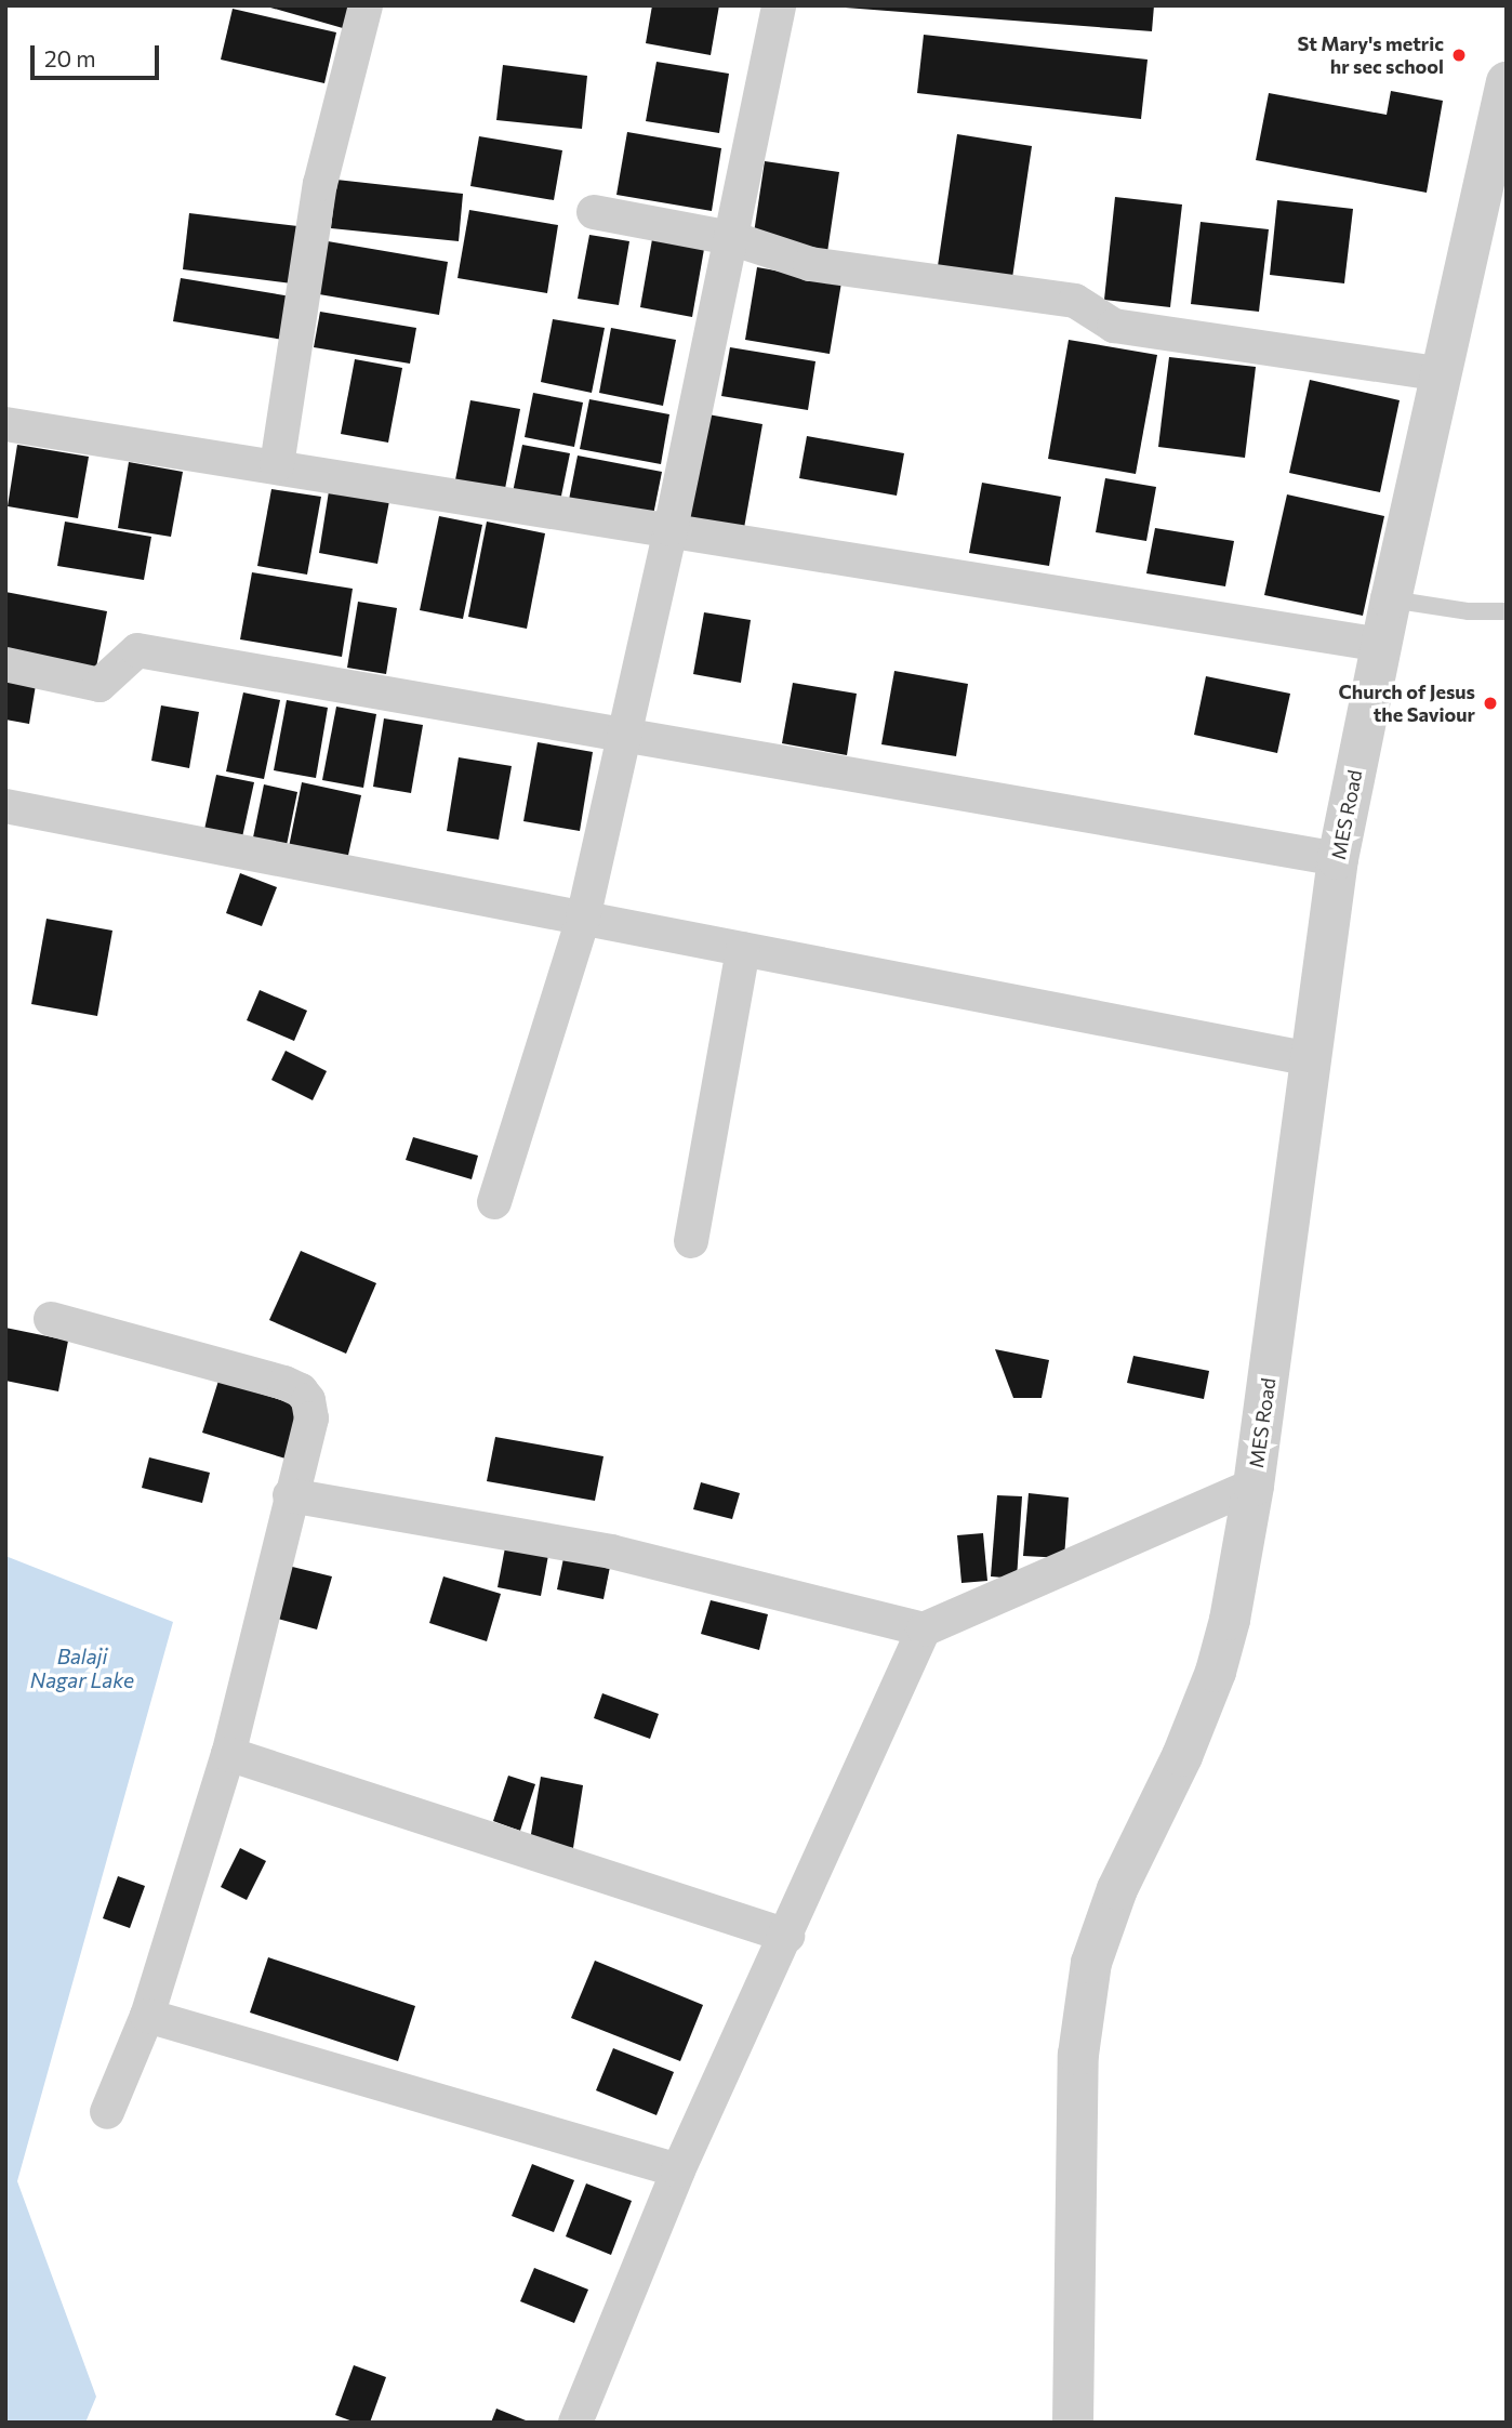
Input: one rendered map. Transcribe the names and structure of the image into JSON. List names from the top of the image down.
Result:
{
  "streets": {
    "street": ["MES Road"]
  },
  "water": ["Balaji Nagar Lake"],
  "places": ["St Mary's metric hr sec school", "Church of Jesus the Saviour"],
  "scale_bar": "20 m"
}
